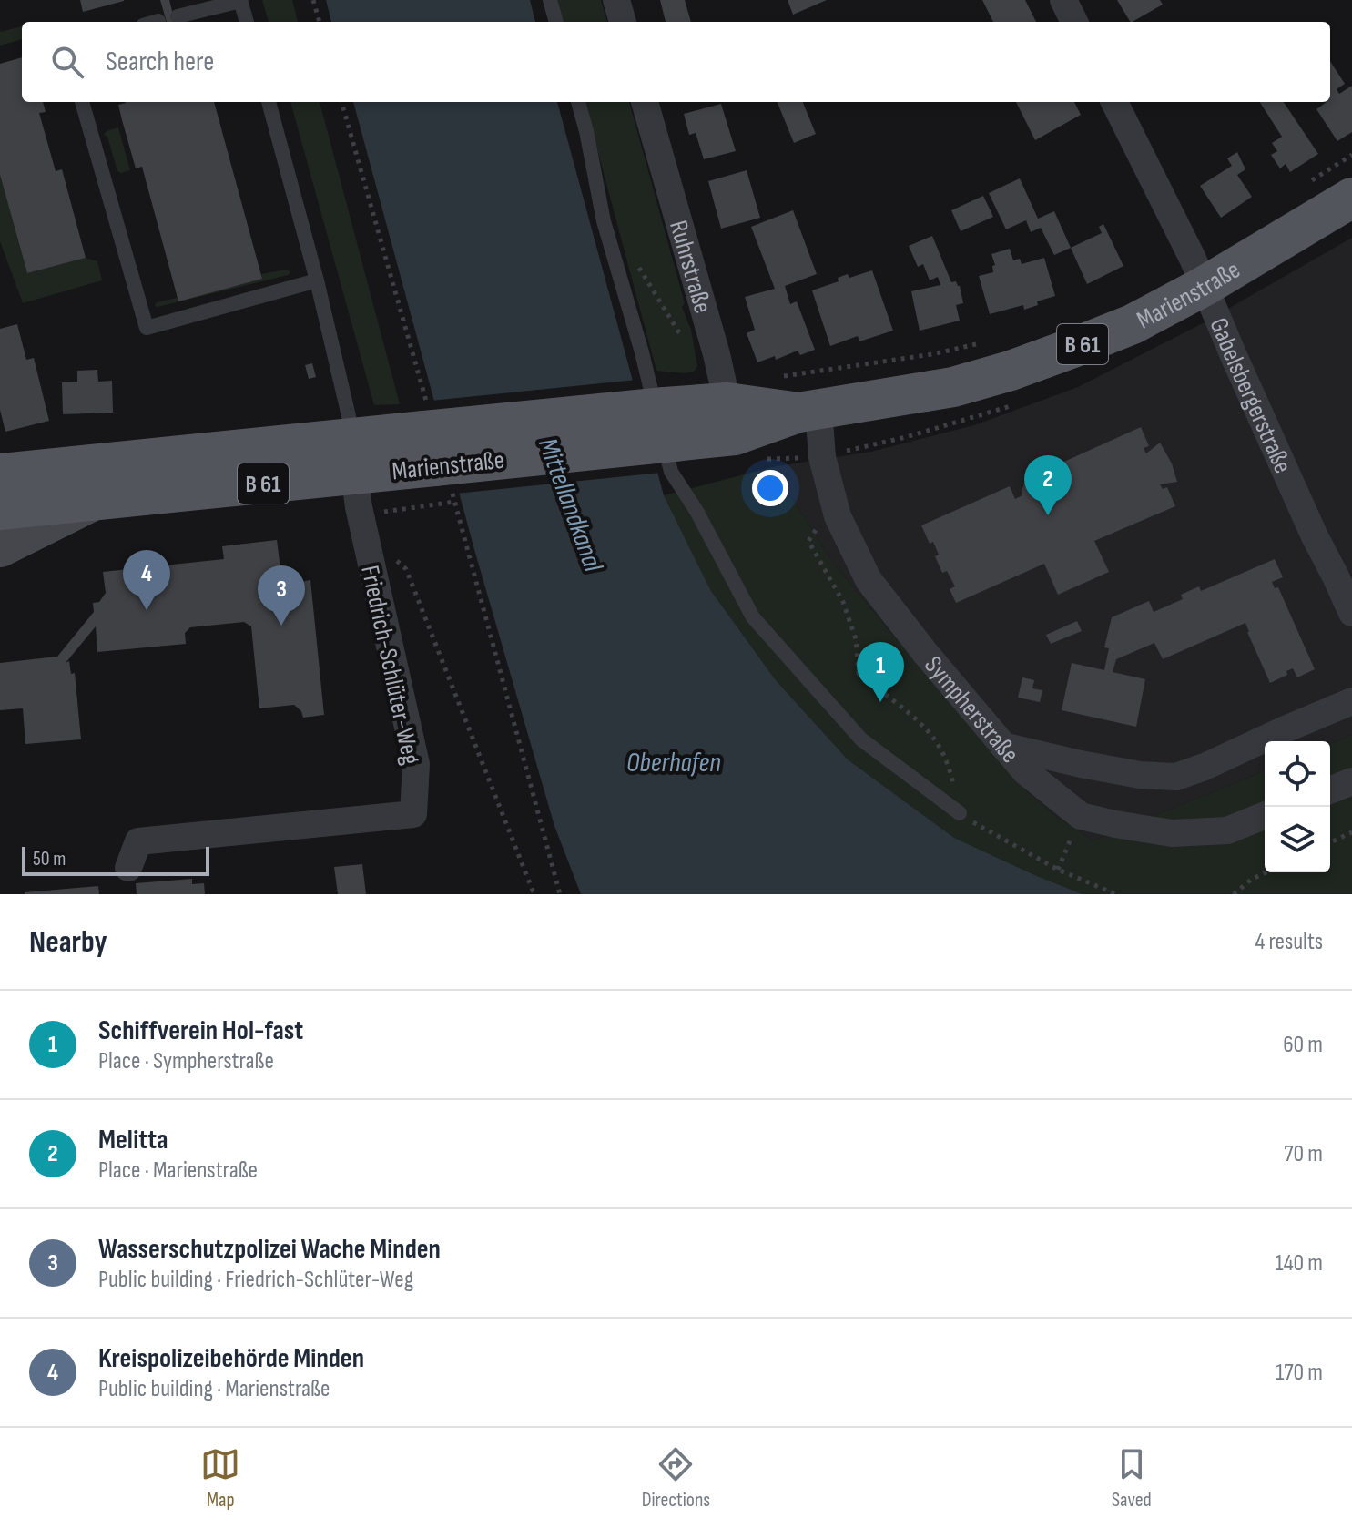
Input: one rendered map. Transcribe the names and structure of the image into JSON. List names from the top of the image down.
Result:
{
  "streets": {
    "main road": ["Marienstraße", "B 61"],
    "street": [
      "Ruhrstraße",
      "Gabelsbergerstraße",
      "Friedrich-Schlüter-Weg",
      "Sympherstraße"
    ]
  },
  "crossings": [
    ["Ruhrstraße", "Marienstraße"],
    ["Marienstraße", "Gabelsbergerstraße"],
    ["Marienstraße", "Friedrich-Schlüter-Weg"],
    ["Marienstraße", "Sympherstraße"]
  ],
  "water": ["Mittellandkanal", "Oberhafen"],
  "scale_bar": "50 m",
  "page": {
    "search": "Search here",
    "pins": [
      "2",
      "4",
      "3",
      "1"
    ],
    "scale": "50 m",
    "heading": ["Nearby", "4 results"],
    "list": [
      {
        "mark": "1",
        "name": "Schiffverein Hol-fast",
        "note": "Place · Sympherstraße",
        "value": "60 m"
      },
      {
        "mark": "2",
        "name": "Melitta",
        "note": "Place · Marienstraße",
        "value": "70 m"
      },
      {
        "mark": "3",
        "name": "Wasserschutzpolizei Wache Minden",
        "note": "Public building · Friedrich-Schlüter-Weg",
        "value": "140 m"
      },
      {
        "mark": "4",
        "name": "Kreispolizeibehörde Minden",
        "note": "Public building · Marienstraße",
        "value": "170 m"
      }
    ],
    "nav": ["Map", "Directions", "Saved"]
  }
}
